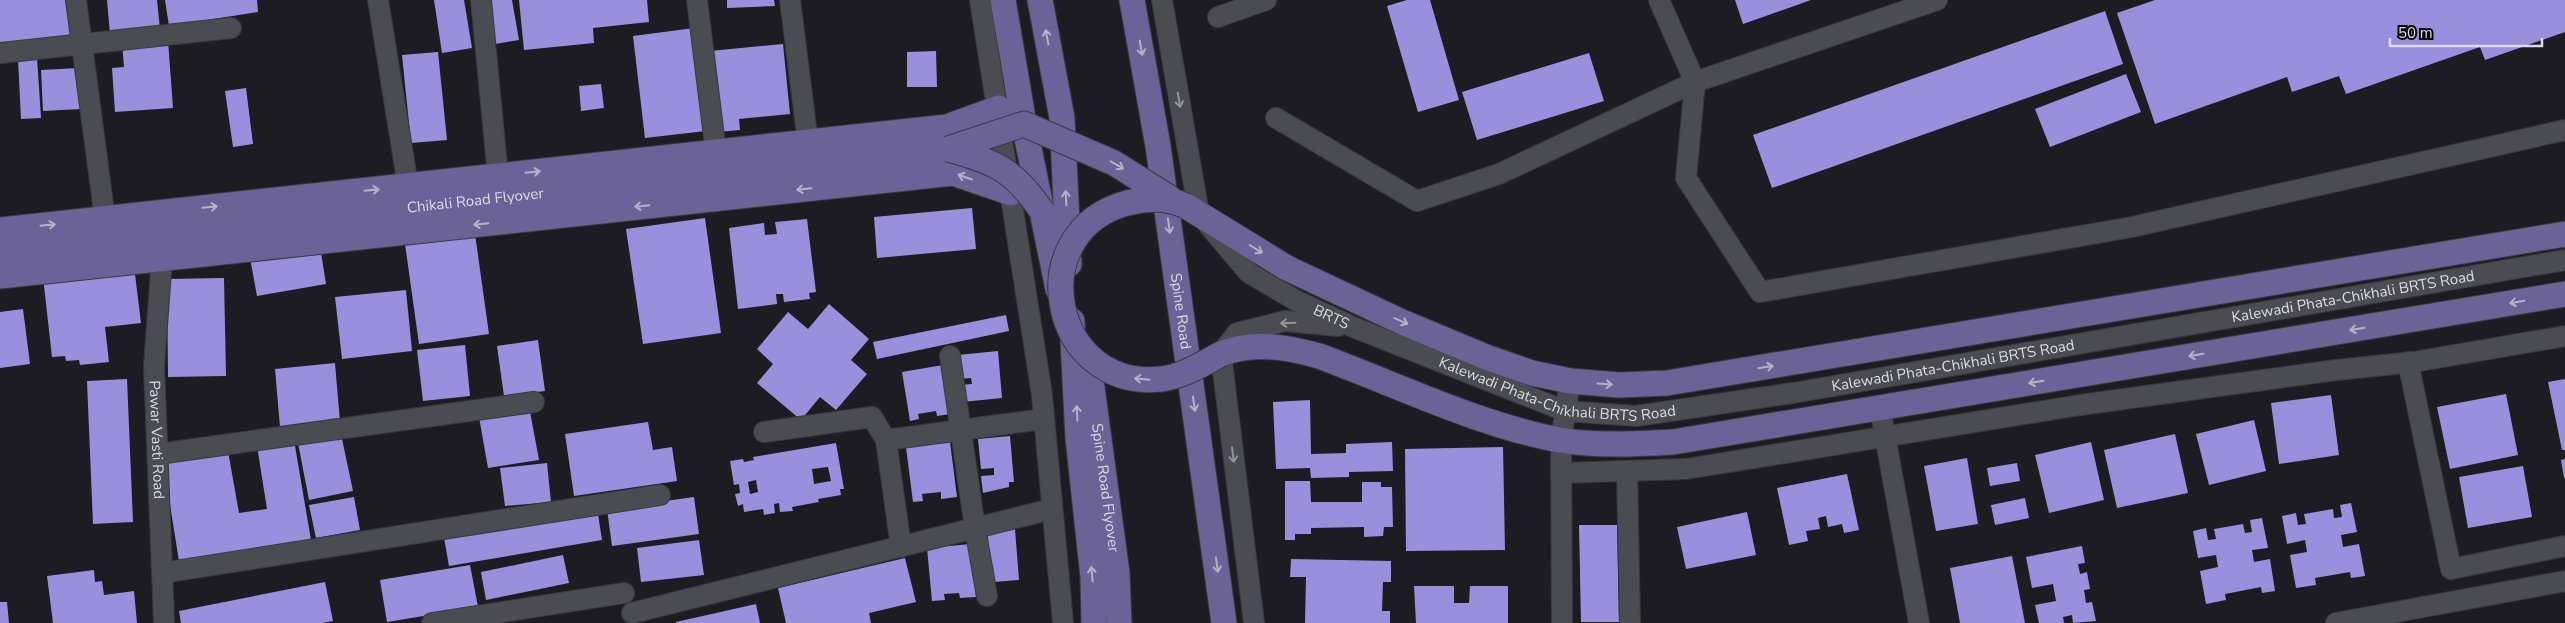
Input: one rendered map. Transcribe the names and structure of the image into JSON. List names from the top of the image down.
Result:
{
  "streets": {
    "main road": ["Chikali Road Flyover", "Spine Road", "Spine Road Flyover"],
    "street": ["Kalewadi Phata-Chikhali BRTS Road", "BRTS", "Pawar Vasti Road"]
  },
  "crossings": [
    ["Chikali Road Flyover", "Spine Road Flyover"],
    ["Kalewadi Phata-Chikhali BRTS Road", "BRTS"],
    ["BRTS", "Spine Road Flyover"]
  ],
  "one_way": ["BRTS"],
  "scale_bar": "50 m"
}
